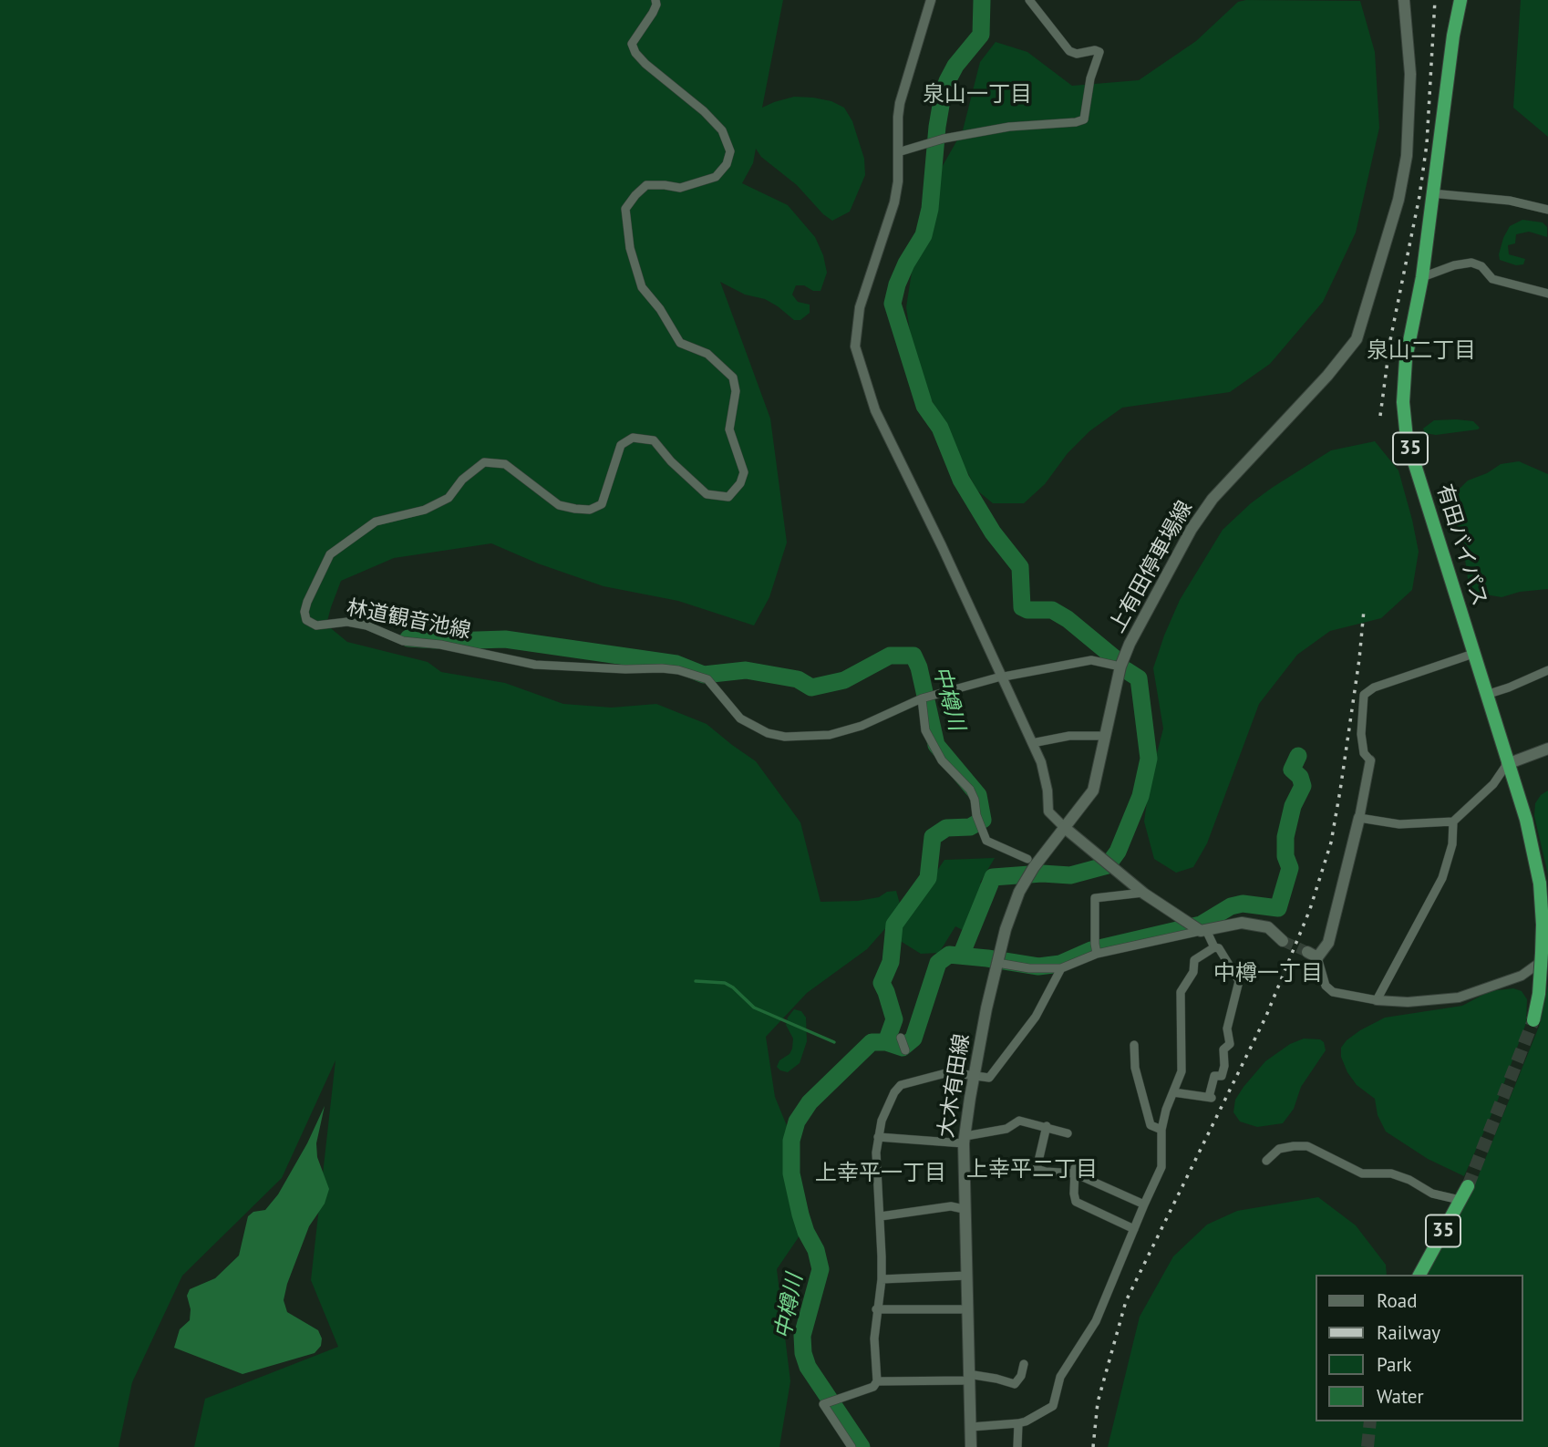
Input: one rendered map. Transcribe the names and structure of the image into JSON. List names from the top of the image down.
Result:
{
  "streets": {
    "highway": ["35", "有田バイパス"],
    "main road": ["上有田停車場線", "大木有田線"],
    "street": ["林道観音池線"]
  },
  "crossings": [
    ["上有田停車場線", "大木有田線"]
  ],
  "districts": [
    "泉山一丁目",
    "泉山二丁目",
    "中樽一丁目",
    "上幸平二丁目",
    "上幸平一丁目"
  ],
  "water": ["中樽川"],
  "legend": [
    "Road",
    "Railway",
    "Park",
    "Water"
  ]
}
